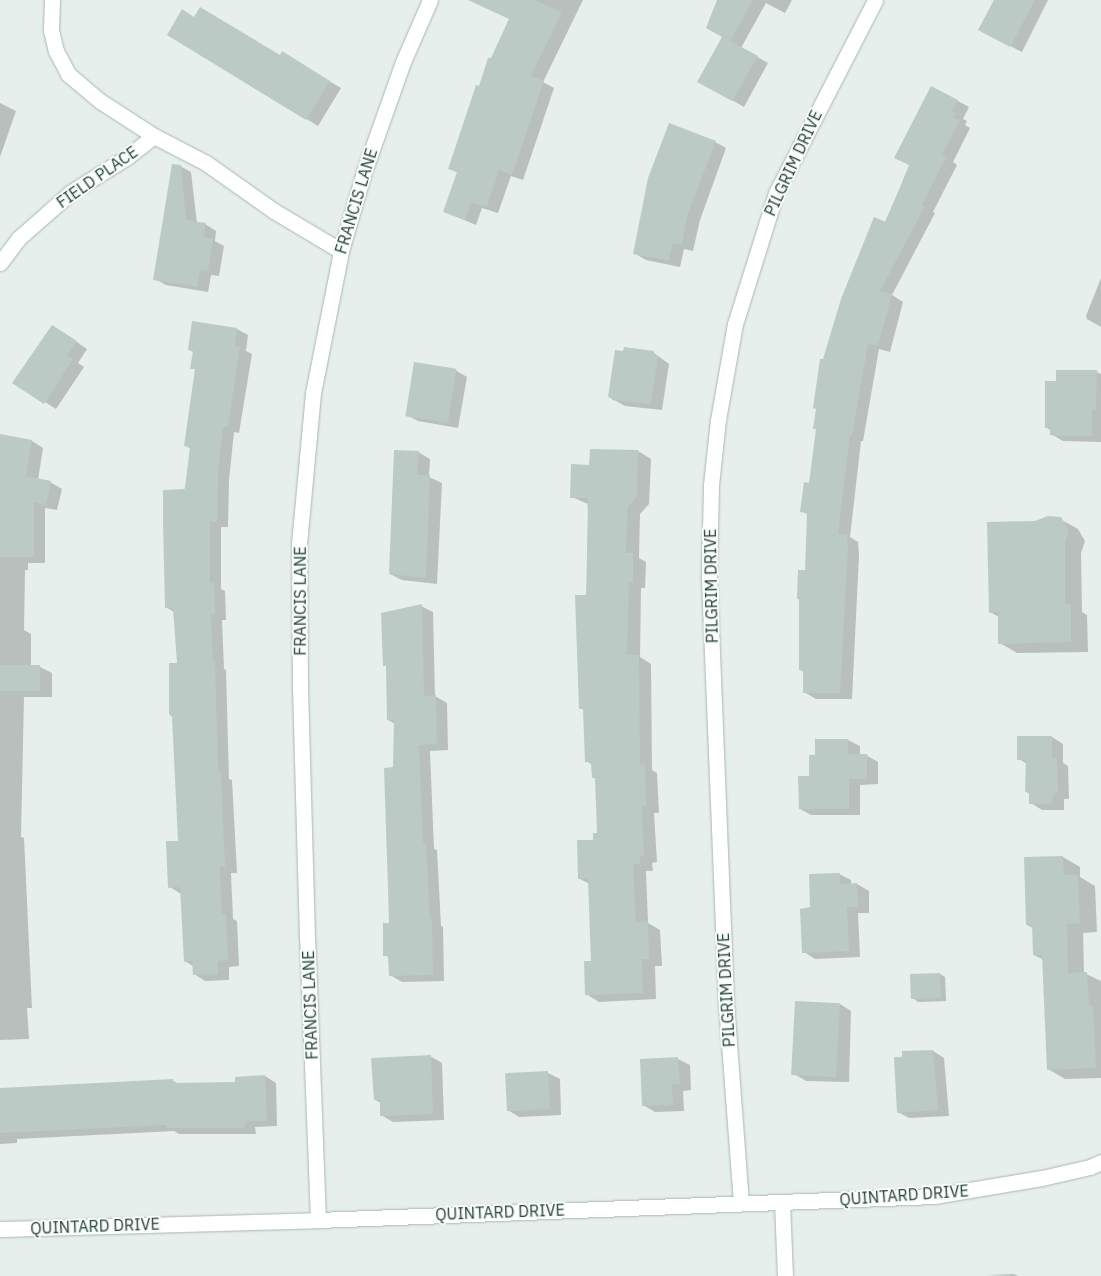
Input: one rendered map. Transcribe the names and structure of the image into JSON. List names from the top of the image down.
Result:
{
  "streets": {
    "street": [
      "PILGRIM DRIVE",
      "FIELD PLACE",
      "FRANCIS LANE",
      "QUINTARD DRIVE"
    ]
  },
  "crossings": [
    ["PILGRIM DRIVE", "QUINTARD DRIVE"],
    ["FRANCIS LANE", "QUINTARD DRIVE"]
  ]
}
